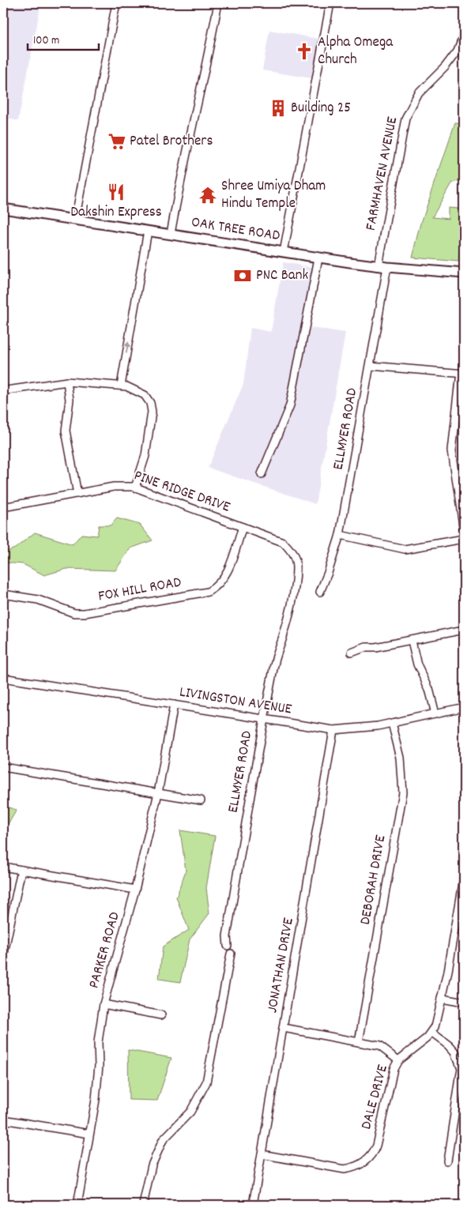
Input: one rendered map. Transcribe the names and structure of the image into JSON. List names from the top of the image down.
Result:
{
  "streets": {
    "main road": ["OAK TREE ROAD"],
    "street": [
      "FARMHAVEN AVENUE",
      "ELLMYER ROAD",
      "PINE RIDGE DRIVE",
      "FOX HILL ROAD",
      "LIVINGSTON AVENUE",
      "DEBORAH DRIVE",
      "PARKER ROAD",
      "JONATHAN DRIVE",
      "DALE DRIVE"
    ]
  },
  "crossings": [
    ["FARMHAVEN AVENUE", "OAK TREE ROAD"],
    ["FARMHAVEN AVENUE", "ELLMYER ROAD"],
    ["OAK TREE ROAD", "ELLMYER ROAD"],
    ["ELLMYER ROAD", "PINE RIDGE DRIVE"],
    ["ELLMYER ROAD", "LIVINGSTON AVENUE"],
    ["PINE RIDGE DRIVE", "FOX HILL ROAD"],
    ["LIVINGSTON AVENUE", "DEBORAH DRIVE"],
    ["LIVINGSTON AVENUE", "PARKER ROAD"],
    ["LIVINGSTON AVENUE", "JONATHAN DRIVE"],
    ["JONATHAN DRIVE", "DALE DRIVE"]
  ],
  "places": {
    "church": ["Alpha Omega Church"],
    "building": ["Building 25"],
    "supermarket": ["Patel Brothers"],
    "restaurant": ["Dakshin Express"],
    "temple": ["Shree Umiya Dham Hindu Temple"],
    "bank": ["PNC Bank"]
  },
  "scale_bar": "100 m"
}
